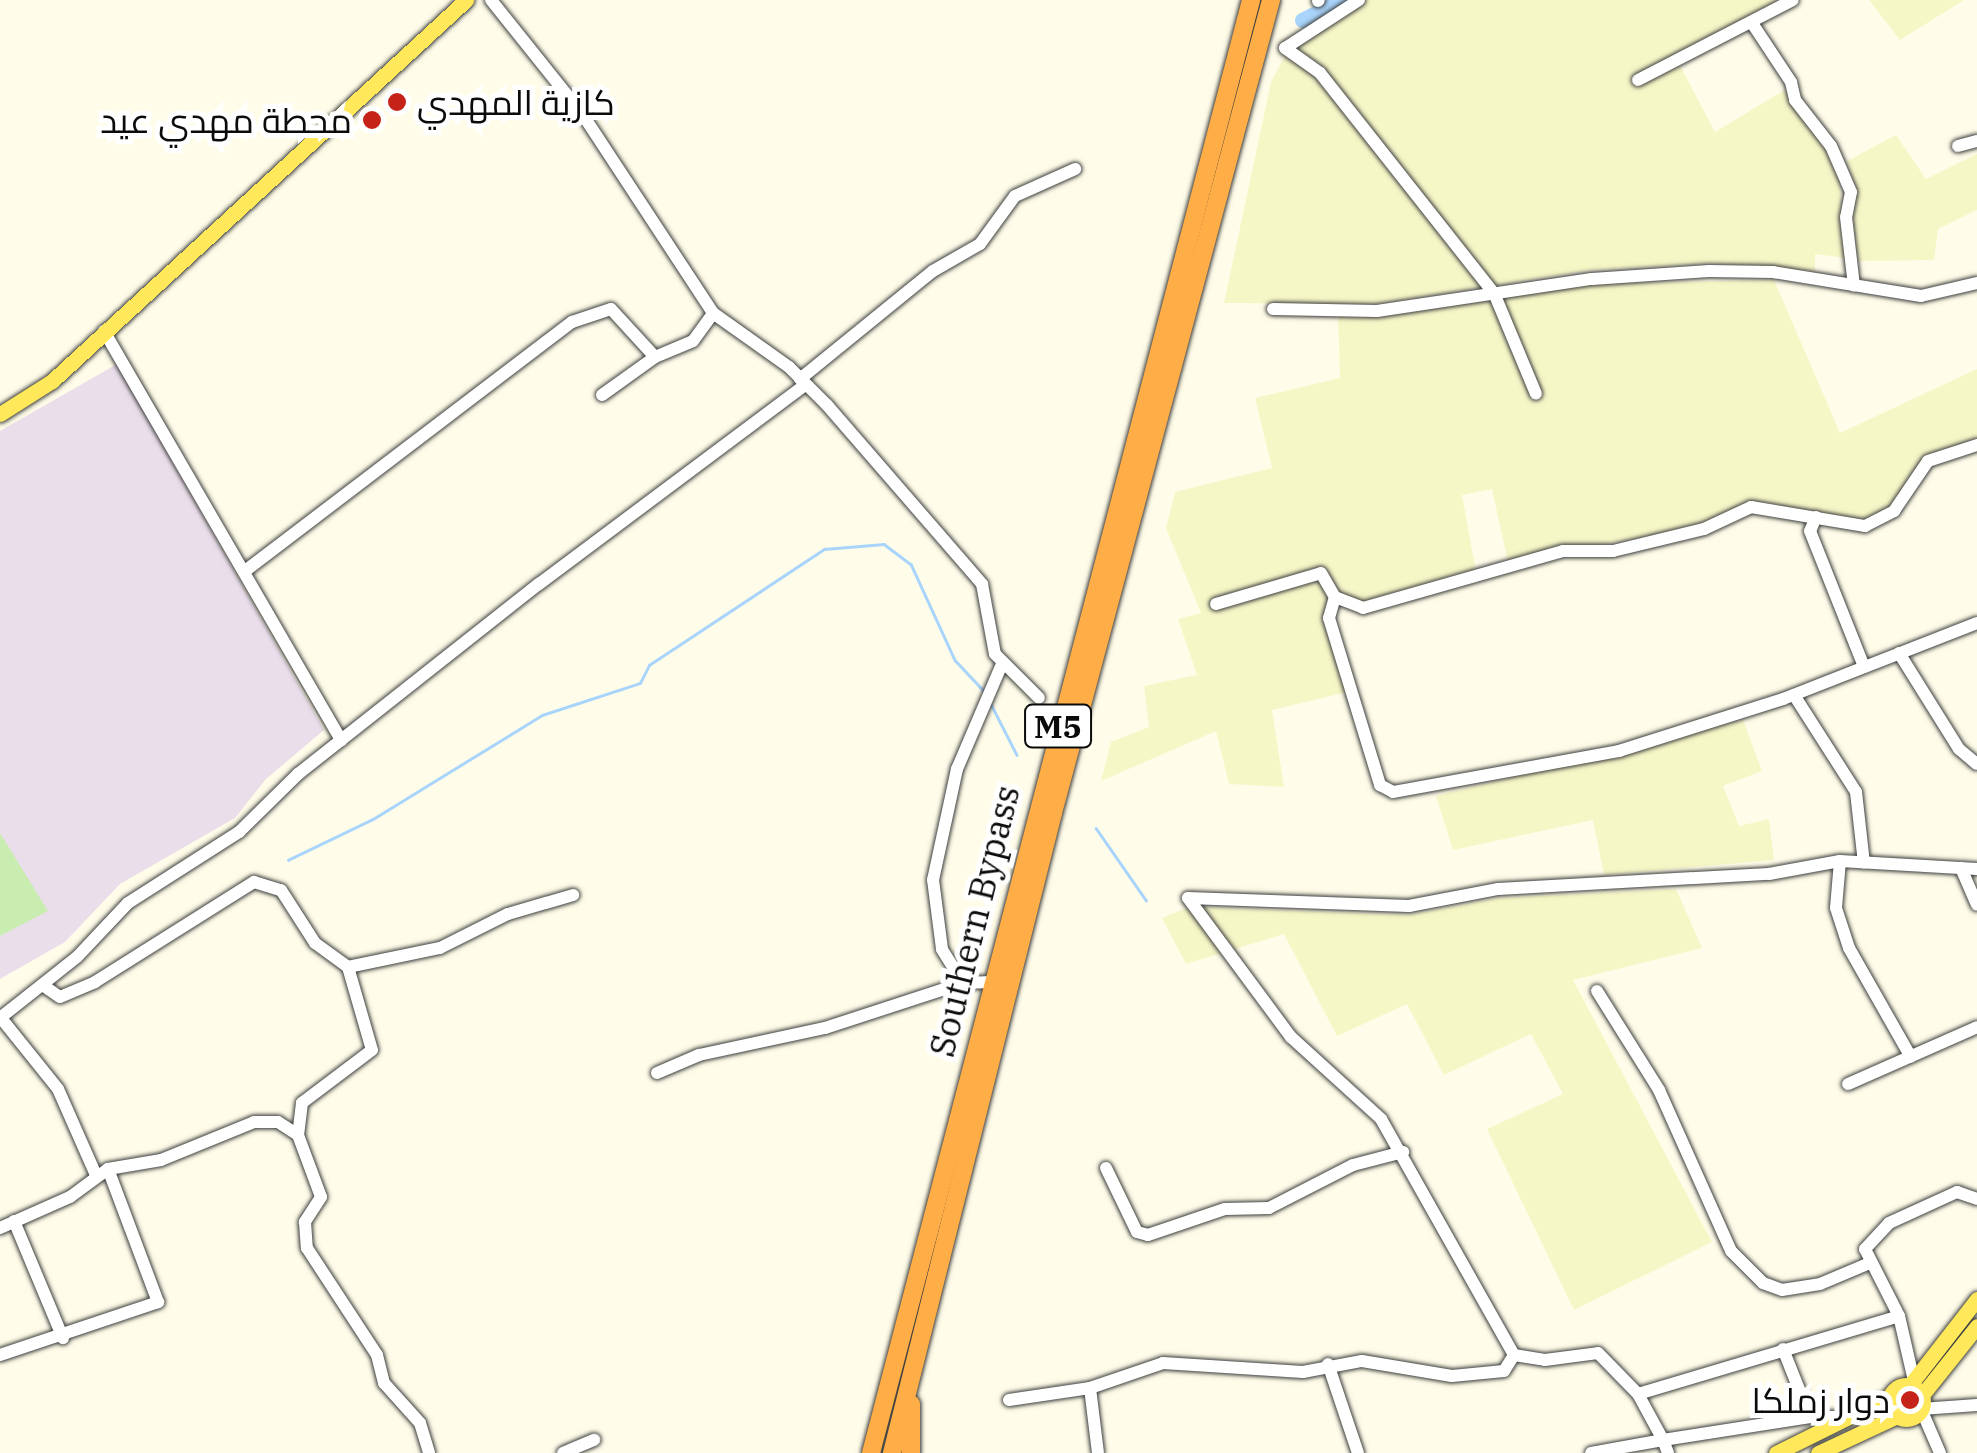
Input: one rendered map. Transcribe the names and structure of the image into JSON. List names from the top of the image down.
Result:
{
  "streets": {
    "highway": ["M5", "Southern Bypass"]
  },
  "places": ["كازية المهدي", "محطة مهدي عيد", "دوار زملكا"]
}
